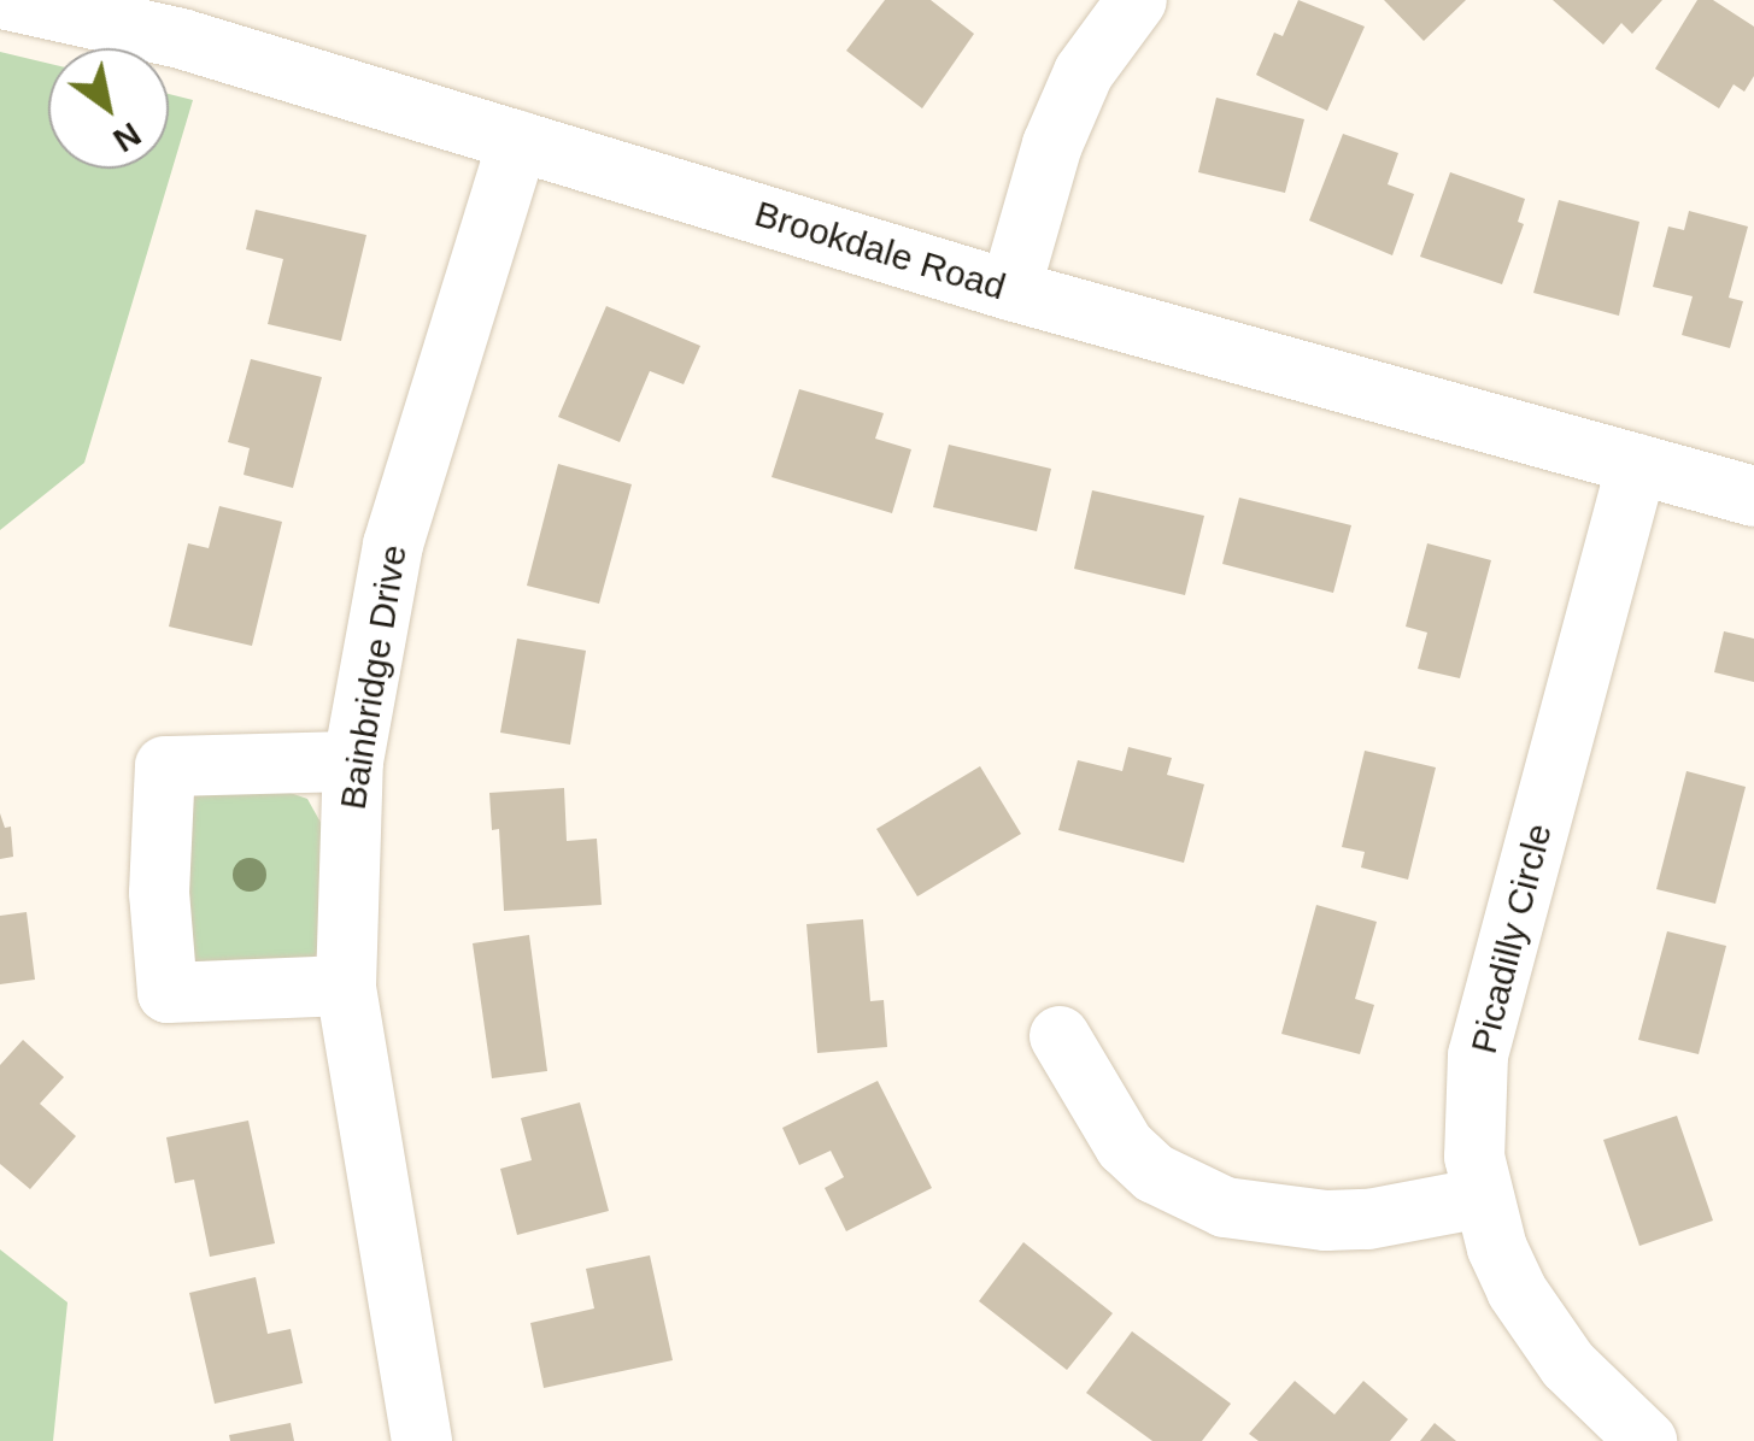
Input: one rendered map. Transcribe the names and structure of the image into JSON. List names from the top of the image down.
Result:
{
  "streets": {
    "street": ["Brookdale Road", "Bainbridge Drive", "Picadilly Circle"]
  },
  "crossings": [
    ["Brookdale Road", "Bainbridge Drive"],
    ["Brookdale Road", "Picadilly Circle"]
  ],
  "north": "bottom right"
}
